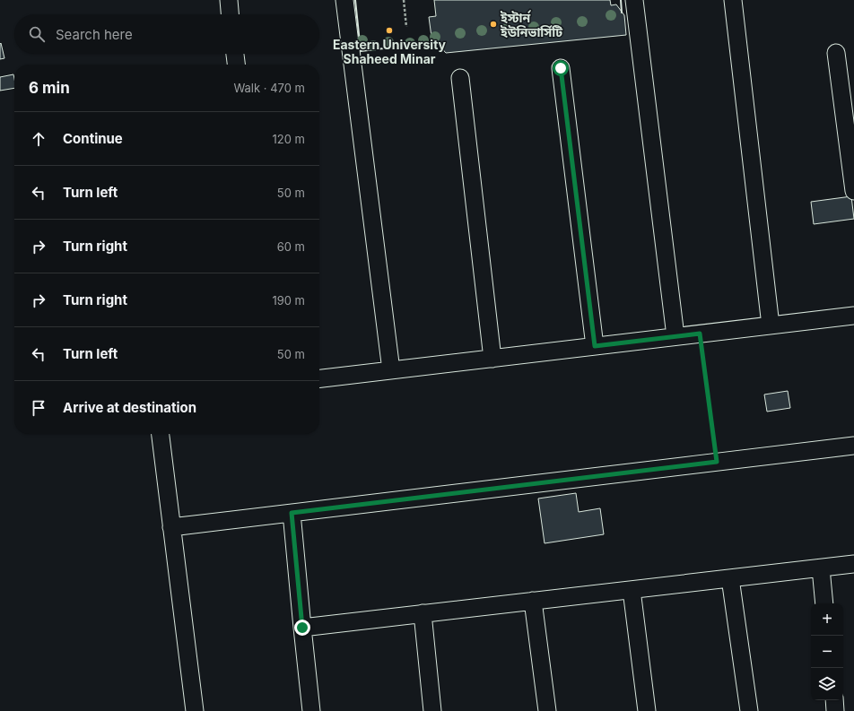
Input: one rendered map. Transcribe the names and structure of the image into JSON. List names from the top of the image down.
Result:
{
  "places": ["ইস্টার্ন ইউনিভার্সিটি", "Eastern University Shaheed Minar"],
  "page": {
    "search": "Search here",
    "heading": ["6 min", "Walk · 470 m"],
    "list": [
      ["Continue", "120 m"],
      ["Turn left", "50 m"],
      ["Turn right", "60 m"],
      ["Turn right", "190 m"],
      ["Turn left", "50 m"],
      "Arrive at destination"
    ],
    "map_buttons": ["+", "−"]
  }
}
